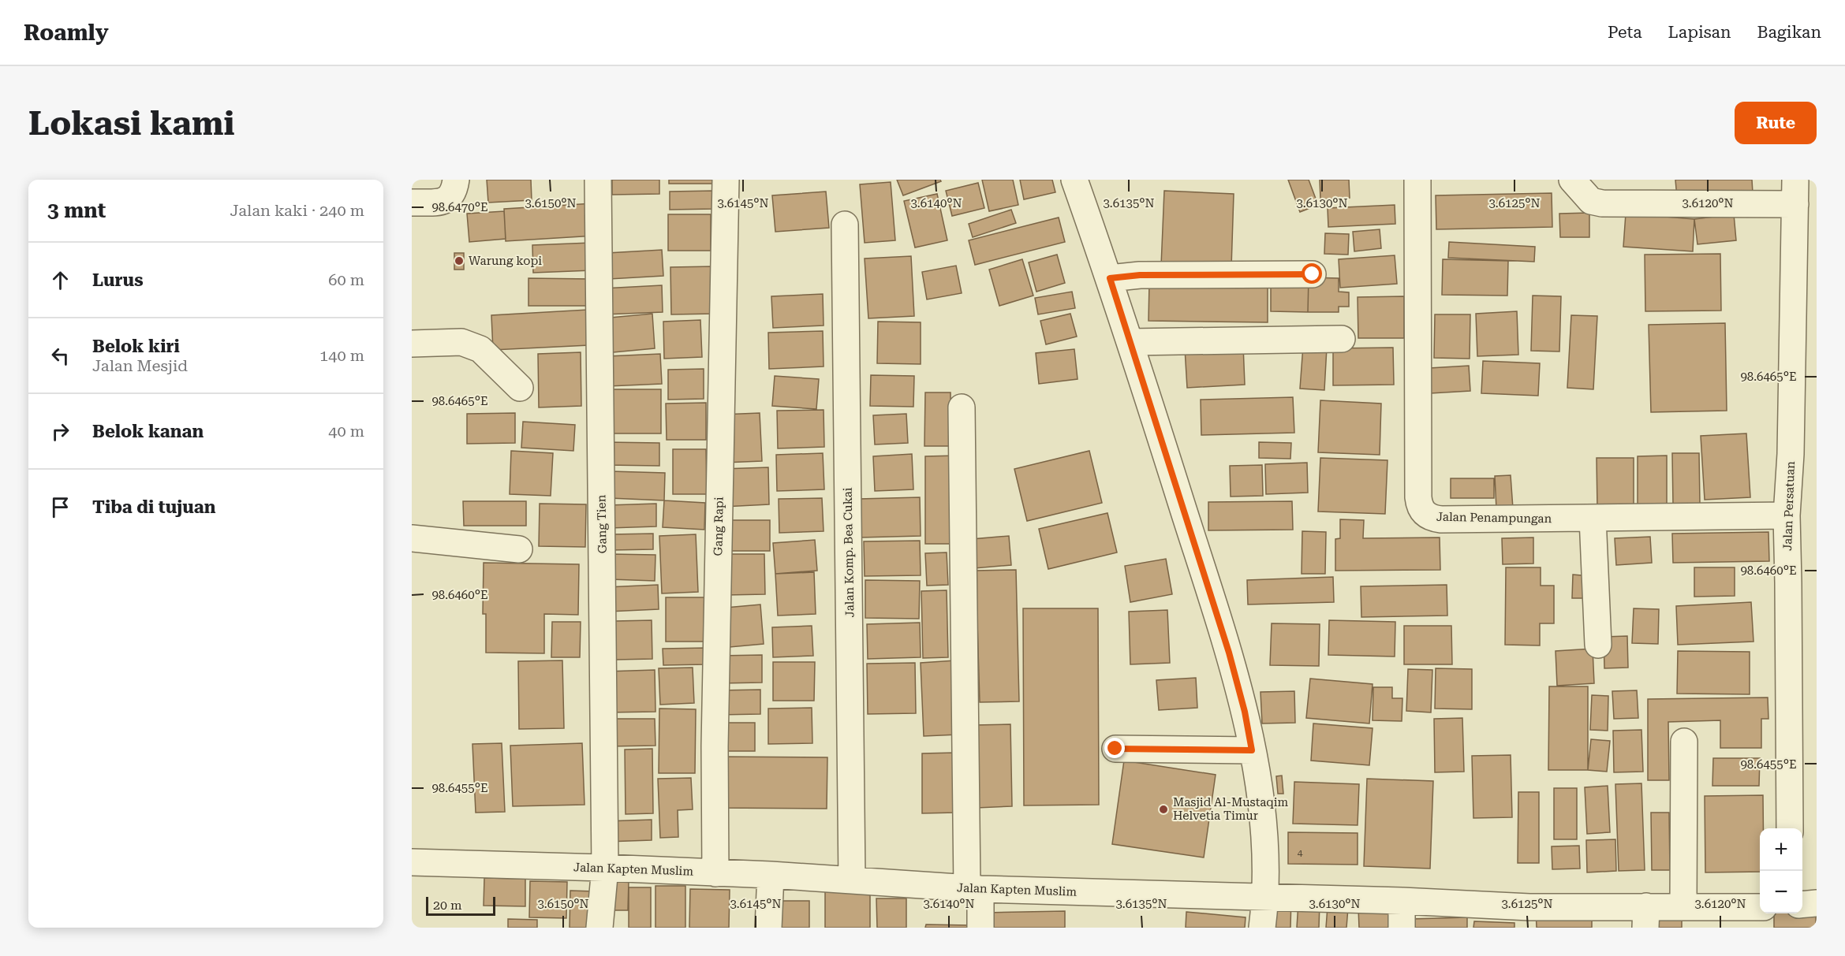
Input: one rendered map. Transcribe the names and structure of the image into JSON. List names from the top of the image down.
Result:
{
  "streets": {
    "street": [
      "Jalan Persatuan",
      "Jalan Penampungan",
      "Gang Tien",
      "Gang Rapi",
      "Jalan Komp. Bea Cukai",
      "Jalan Kapten Muslim"
    ]
  },
  "crossings": [
    ["Jalan Persatuan", "Jalan Penampungan"],
    ["Gang Tien", "Jalan Kapten Muslim"],
    ["Gang Rapi", "Jalan Kapten Muslim"],
    ["Jalan Komp. Bea Cukai", "Jalan Kapten Muslim"]
  ],
  "places": ["Warung kopi", "Masjid Al-Mustaqim Helvetia Timur"],
  "house_numbers": ["4"],
  "scale_bar": "20 m",
  "page": {
    "header": "Roamly",
    "nav": ["Peta", "Lapisan", "Bagikan"],
    "buttons": "Rute",
    "title": "Lokasi kami",
    "heading": ["3 mnt", "Jalan kaki · 240 m"],
    "list": [
      ["Lurus", "60 m"],
      ["Belok kiri", "Jalan Mesjid", "140 m"],
      ["Belok kanan", "40 m"],
      "Tiba di tujuan"
    ],
    "map_buttons": ["+", "−"],
    "scale": "20 m"
  },
  "coordinates": [
    "3.6150°N",
    "3.6145°N",
    "3.6140°N",
    "3.6135°N",
    "3.6130°N",
    "3.6125°N",
    "3.6120°N",
    "98.6470°E",
    "98.6465°E",
    "98.6460°E",
    "98.6455°E"
  ]
}
